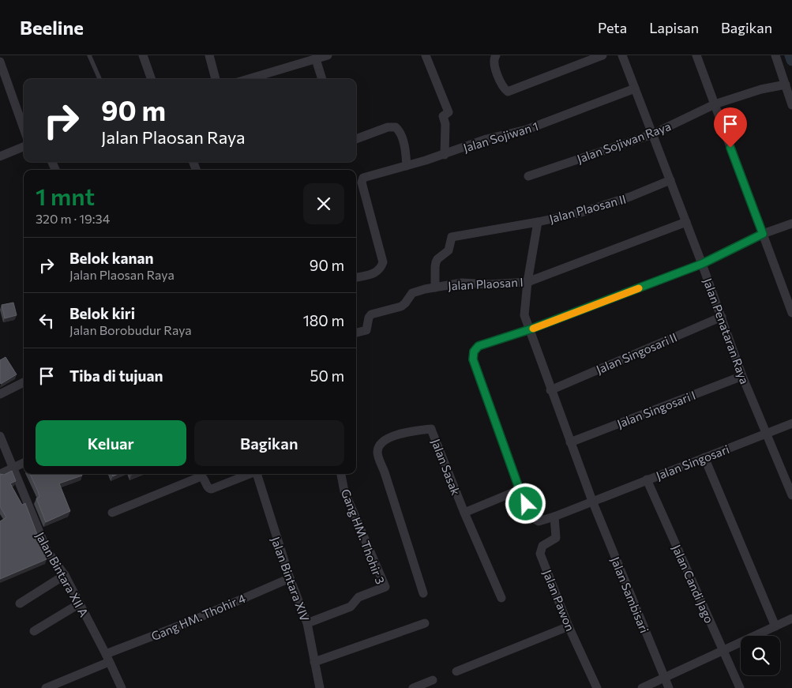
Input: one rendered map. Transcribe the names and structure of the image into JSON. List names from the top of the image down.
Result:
{
  "streets": {
    "street": [
      "Jalan Sojiwan 1",
      "Jalan Sojiwan Raya",
      "Jalan Plaosan II",
      "Jalan Plaosan I",
      "Jalan Penataran Raya",
      "Jalan Singosari II",
      "Jalan Singosari I",
      "Jalan Singosari",
      "Jalan Sasak",
      "Gang HM. Thohir 3",
      "Jalan Bintara XII A",
      "Jalan Bintara XIV",
      "Jalan Candi Jago",
      "Jalan Sambisari",
      "Jalan Pawon",
      "Gang HM. Thohir 4"
    ]
  },
  "crossings": [
    ["Jalan Sojiwan 1", "Jalan Penataran Raya"],
    ["Jalan Sojiwan Raya", "Jalan Penataran Raya"],
    ["Jalan Plaosan II", "Jalan Plaosan I"],
    ["Jalan Plaosan II", "Jalan Penataran Raya"],
    ["Jalan Plaosan II", "Jalan Singosari II"],
    ["Jalan Plaosan II", "Jalan Sambisari"],
    ["Jalan Plaosan I", "Jalan Penataran Raya"],
    ["Jalan Penataran Raya", "Jalan Singosari II"],
    ["Jalan Penataran Raya", "Jalan Singosari I"],
    ["Jalan Penataran Raya", "Jalan Singosari"],
    ["Jalan Singosari II", "Jalan Sambisari"],
    ["Jalan Singosari I", "Jalan Sambisari"],
    ["Jalan Singosari", "Jalan Candi Jago"],
    ["Jalan Singosari", "Jalan Sambisari"],
    ["Gang HM. Thohir 3", "Jalan Bintara XIV"],
    ["Jalan Bintara XII A", "Gang HM. Thohir 4"],
    ["Jalan Bintara XIV", "Gang HM. Thohir 4"]
  ],
  "page": {
    "header": "Beeline",
    "nav": ["Peta", "Lapisan", "Bagikan"],
    "turn": ["90 m", "Jalan Plaosan Raya"],
    "heading": ["1 mnt", "320 m · 19:34"],
    "list": [
      {
        "name": "Belok kanan",
        "note": "Jalan Plaosan Raya",
        "value": "90 m"
      },
      {
        "name": "Belok kiri",
        "note": "Jalan Borobudur Raya",
        "value": "180 m"
      },
      {
        "name": "Tiba di tujuan",
        "value": "50 m"
      }
    ],
    "buttons": ["Keluar", "Bagikan"]
  }
}
